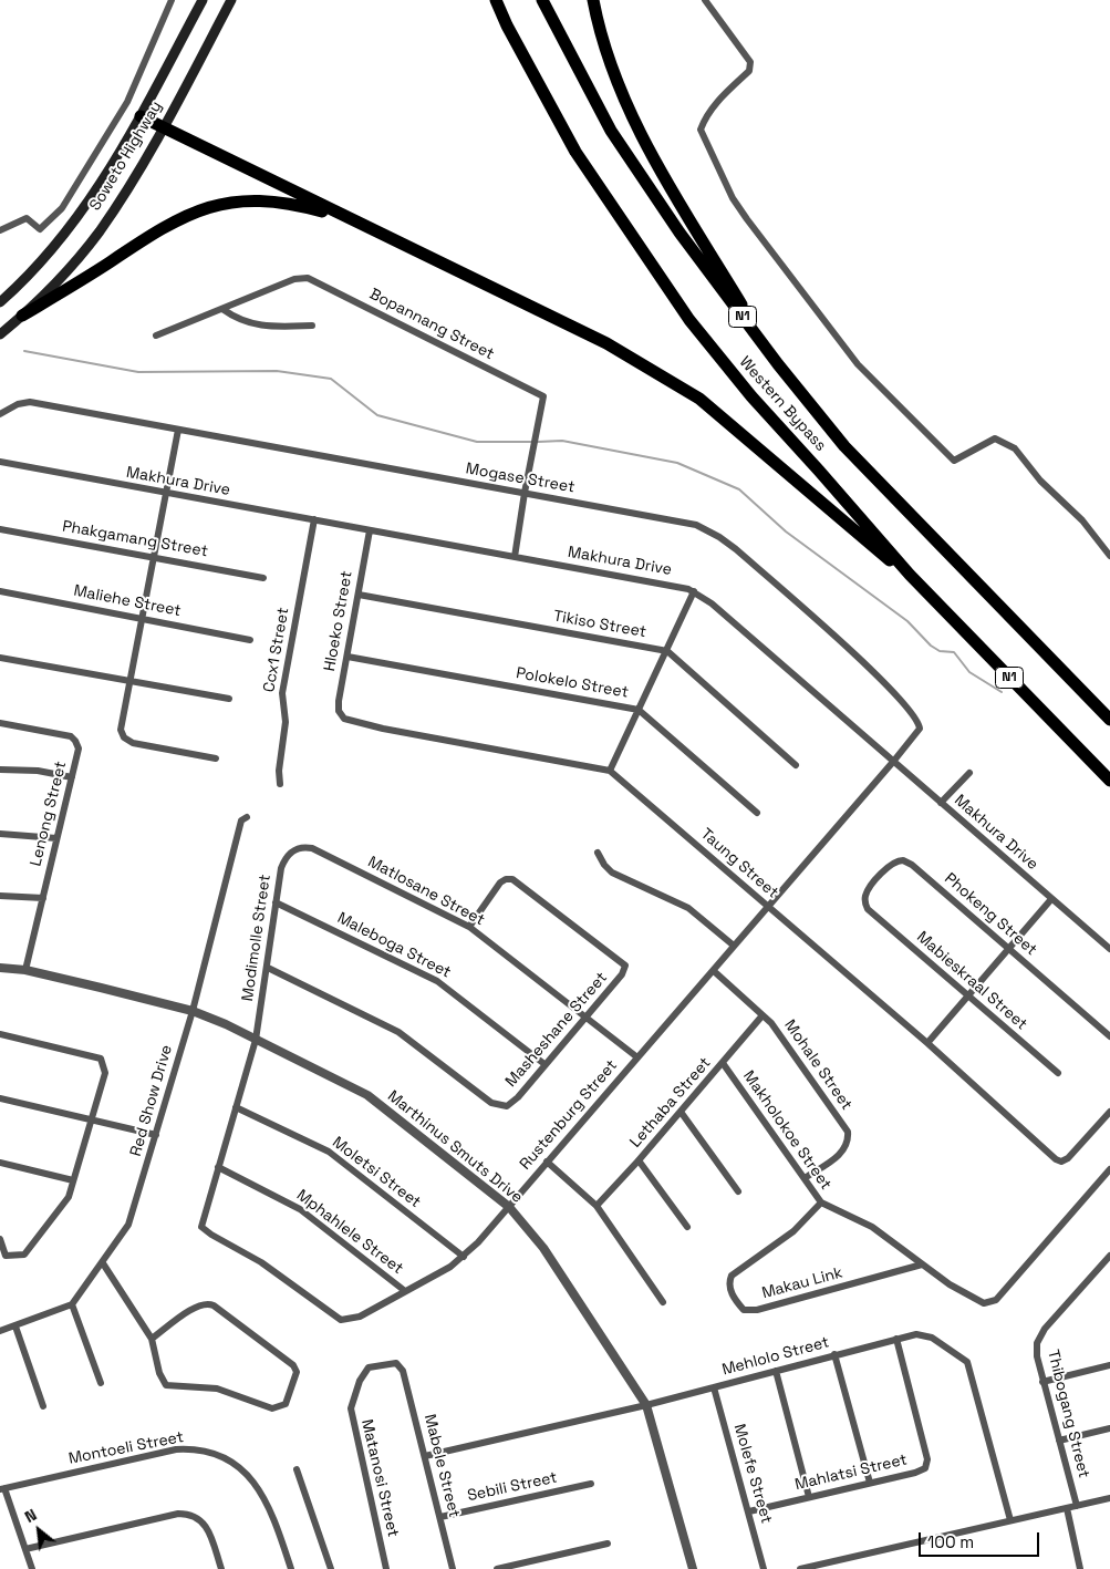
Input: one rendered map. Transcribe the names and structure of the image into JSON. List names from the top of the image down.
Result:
{
  "streets": {
    "highway": ["N1", "Western Bypass"],
    "main road": ["Soweto Highway"],
    "street": [
      "Bopannang Street",
      "Mogase Street",
      "Makhura Drive",
      "Phakgamang Street",
      "Maliehe Street",
      "Hloeko Street",
      "Tikiso Street",
      "Ccx1 Street",
      "Polokelo Street",
      "Lenong Street",
      "Taung Street",
      "Matlosane Street",
      "Phokeng Street",
      "Modimolle Street",
      "Maleboga Street",
      "Mabieskraal Street",
      "Masheshane Street",
      "Mohale Street",
      "Red Show Drive",
      "Lethaba Street",
      "Rustenburg Street",
      "Makholokoe Street",
      "Marthinus Smuts Drive",
      "Moletsi Street",
      "Mphahlele Street",
      "Makau Link",
      "Mehlolo Street",
      "Thibogang Street",
      "Montoeli Street",
      "Mabele Street",
      "Mahlatsi Street",
      "Molefe Street",
      "Matanosi Street",
      "Sebili Street"
    ]
  },
  "crossings": [
    ["Bopannang Street", "Mogase Street"],
    ["Bopannang Street", "Makhura Drive"],
    ["Mogase Street", "Makhura Drive"],
    ["Mogase Street", "Rustenburg Street"],
    ["Makhura Drive", "Hloeko Street"],
    ["Makhura Drive", "Ccx1 Street"],
    ["Makhura Drive", "Rustenburg Street"],
    ["Hloeko Street", "Tikiso Street"],
    ["Hloeko Street", "Polokelo Street"],
    ["Hloeko Street", "Taung Street"],
    ["Lenong Street", "Marthinus Smuts Drive"],
    ["Taung Street", "Rustenburg Street"],
    ["Matlosane Street", "Modimolle Street"],
    ["Matlosane Street", "Masheshane Street"],
    ["Matlosane Street", "Rustenburg Street"],
    ["Phokeng Street", "Mabieskraal Street"],
    ["Modimolle Street", "Maleboga Street"],
    ["Modimolle Street", "Masheshane Street"],
    ["Modimolle Street", "Rustenburg Street"],
    ["Modimolle Street", "Marthinus Smuts Drive"],
    ["Maleboga Street", "Masheshane Street"],
    ["Mohale Street", "Lethaba Street"],
    ["Mohale Street", "Rustenburg Street"],
    ["Mohale Street", "Makholokoe Street"],
    ["Red Show Drive", "Marthinus Smuts Drive"],
    ["Lethaba Street", "Makholokoe Street"],
    ["Rustenburg Street", "Marthinus Smuts Drive"],
    ["Rustenburg Street", "Moletsi Street"],
    ["Rustenburg Street", "Mphahlele Street"],
    ["Makholokoe Street", "Makau Link"],
    ["Marthinus Smuts Drive", "Mehlolo Street"],
    ["Mehlolo Street", "Mabele Street"],
    ["Mehlolo Street", "Mahlatsi Street"],
    ["Mehlolo Street", "Molefe Street"],
    ["Mabele Street", "Matanosi Street"],
    ["Mabele Street", "Sebili Street"],
    ["Mahlatsi Street", "Molefe Street"]
  ],
  "scale_bar": "100 m",
  "north": "top left"
}
